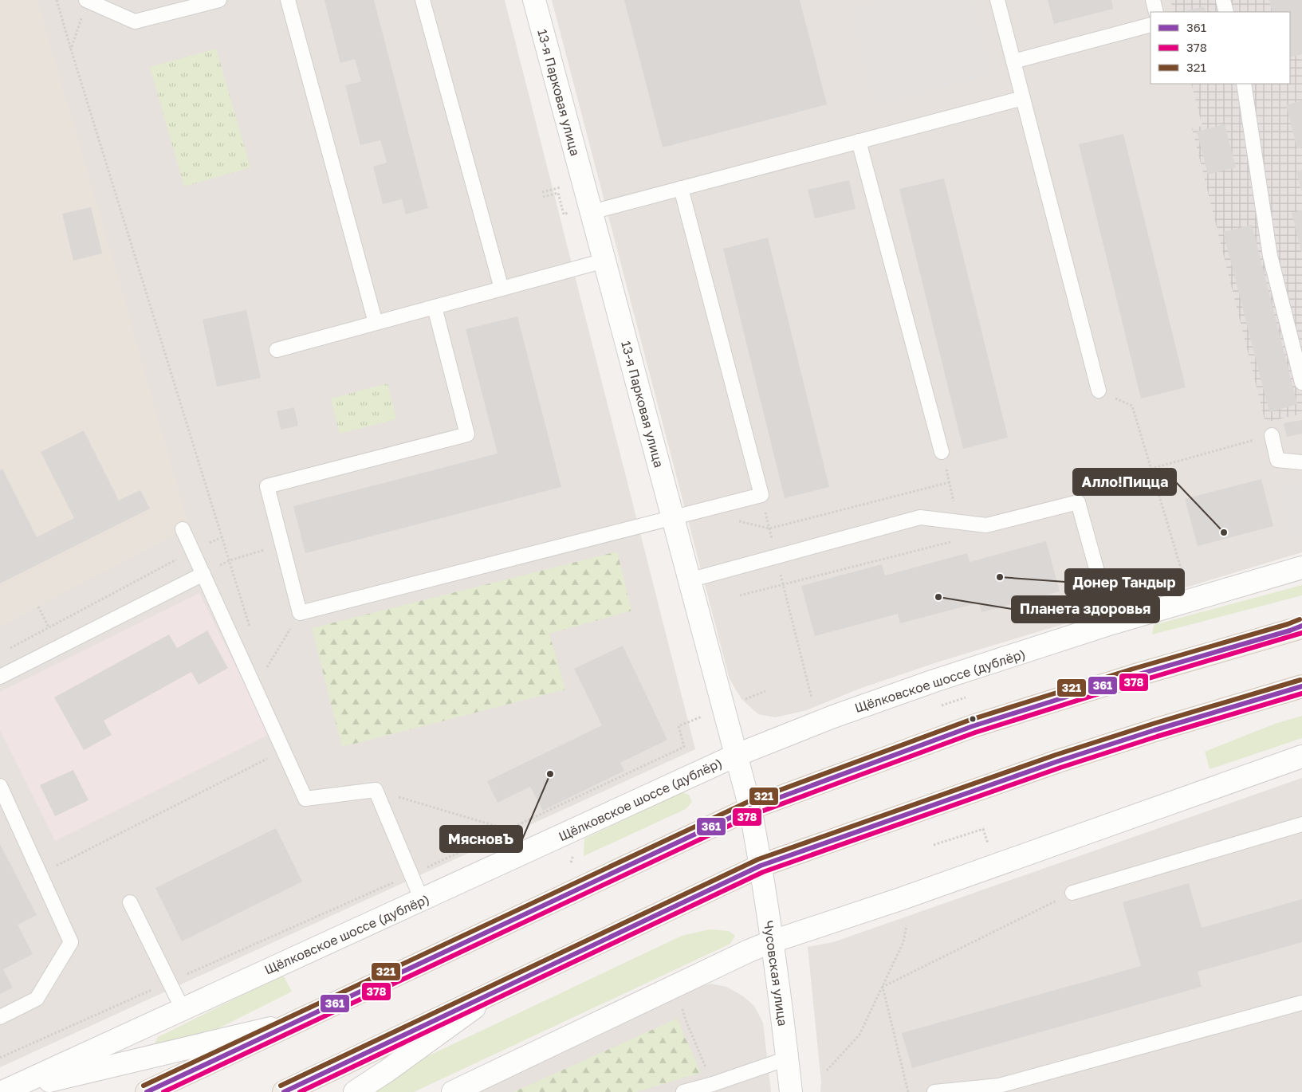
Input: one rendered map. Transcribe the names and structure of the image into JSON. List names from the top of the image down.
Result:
{
  "streets": {
    "street": ["13-я Парковая улица", "Щёлковское шоссе (дублёр)", "Чусовская улица"]
  },
  "crossings": [
    ["13-я Парковая улица", "Щёлковское шоссе (дублёр)"],
    ["13-я Парковая улица", "Чусовская улица"]
  ],
  "places": [
    "Алло!Пицца",
    "Донер Тандыр",
    "Планета здоровья",
    "МясновЪ"
  ],
  "lines": ["transit line 321", "transit line 361", "transit line 378"],
  "legend": ["361", "378", "321"]
}
